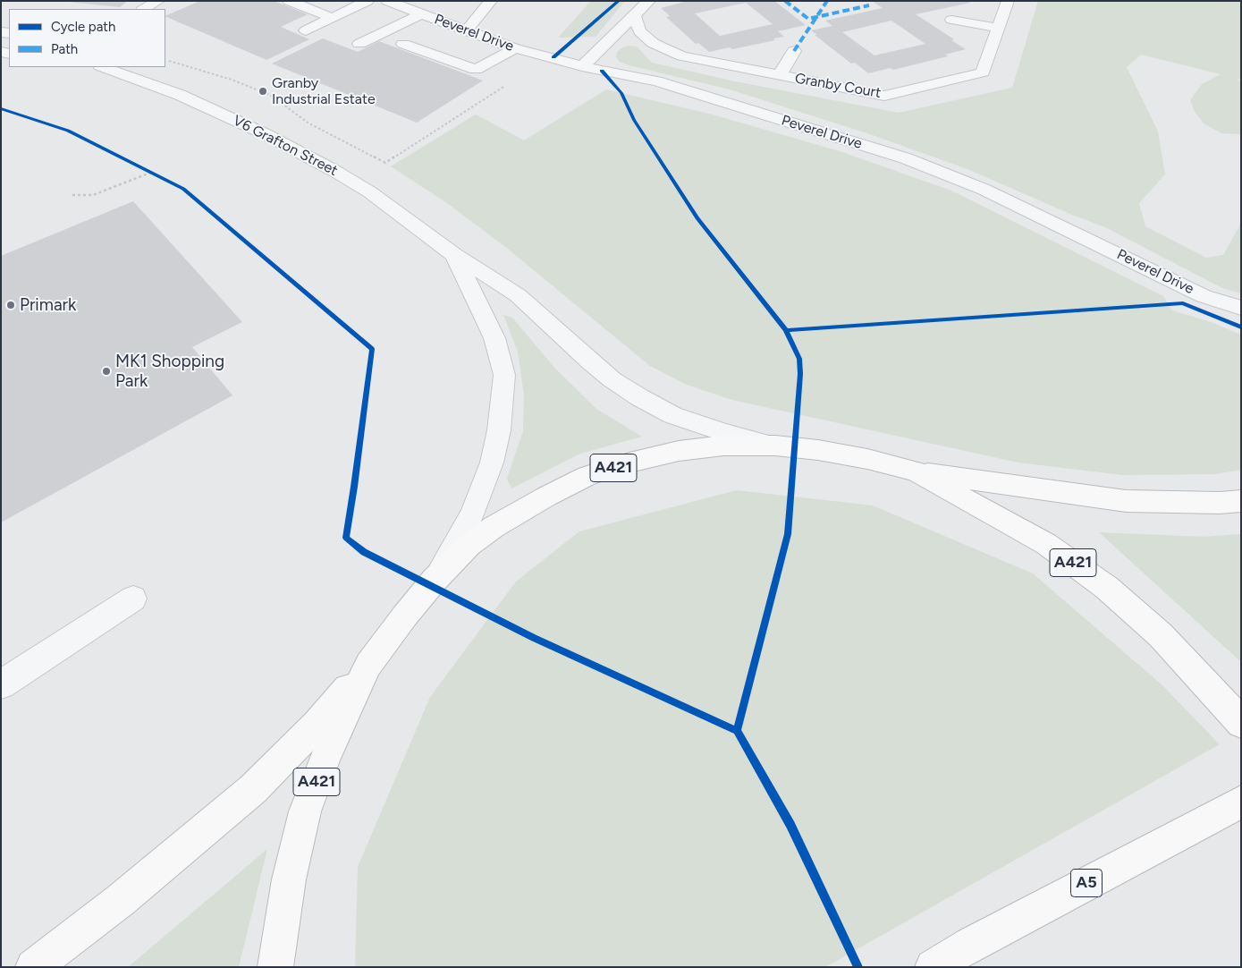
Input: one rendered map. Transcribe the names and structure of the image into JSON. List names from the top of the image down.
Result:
{
  "streets": {
    "highway": ["A421", "A5"],
    "street": ["Peverel Drive", "Granby Court", "V6 Grafton Street"]
  },
  "crossings": [
    ["V6 Grafton Street", "A421"]
  ],
  "places": ["Granby Industrial Estate", "Primark", "MK1 Shopping Park"],
  "legend": ["Cycle path", "Path"]
}
